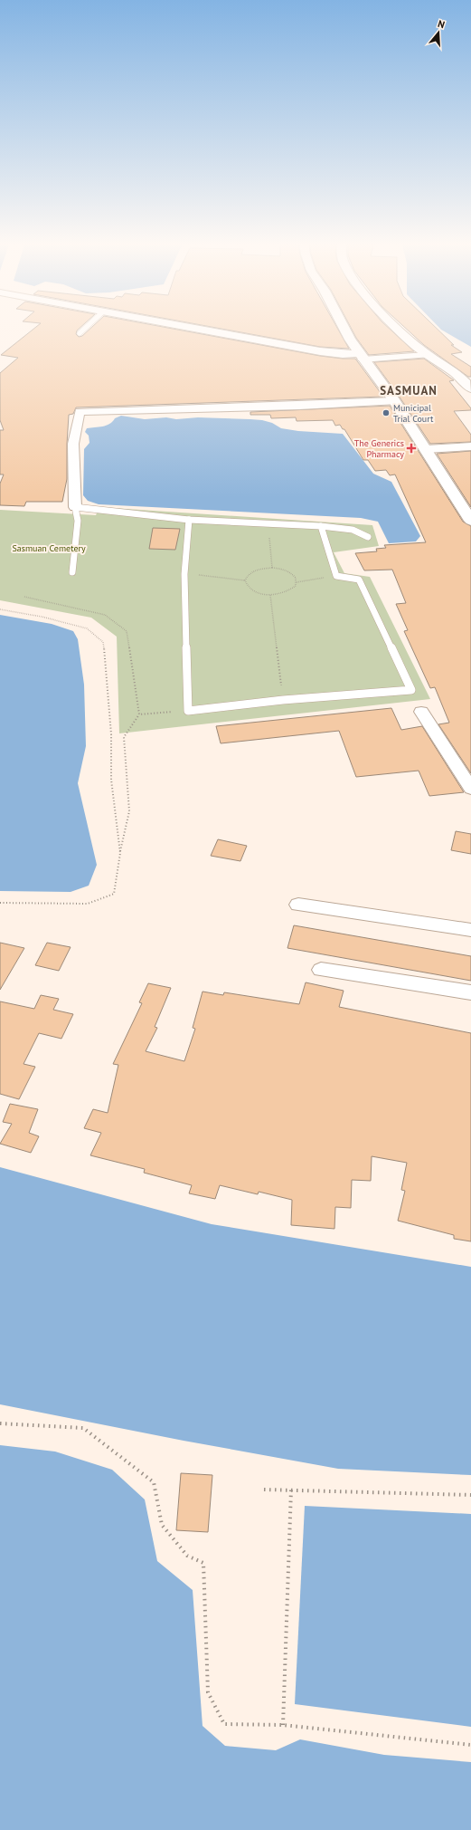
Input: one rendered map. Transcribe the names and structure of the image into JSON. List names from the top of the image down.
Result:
{
  "districts": ["SASMUAN"],
  "parks": ["Sasmuan Cemetery"],
  "places": {
    "other": ["Municipal Trial Court"],
    "health": ["The Generics Pharmacy"]
  },
  "north": "top"
}
